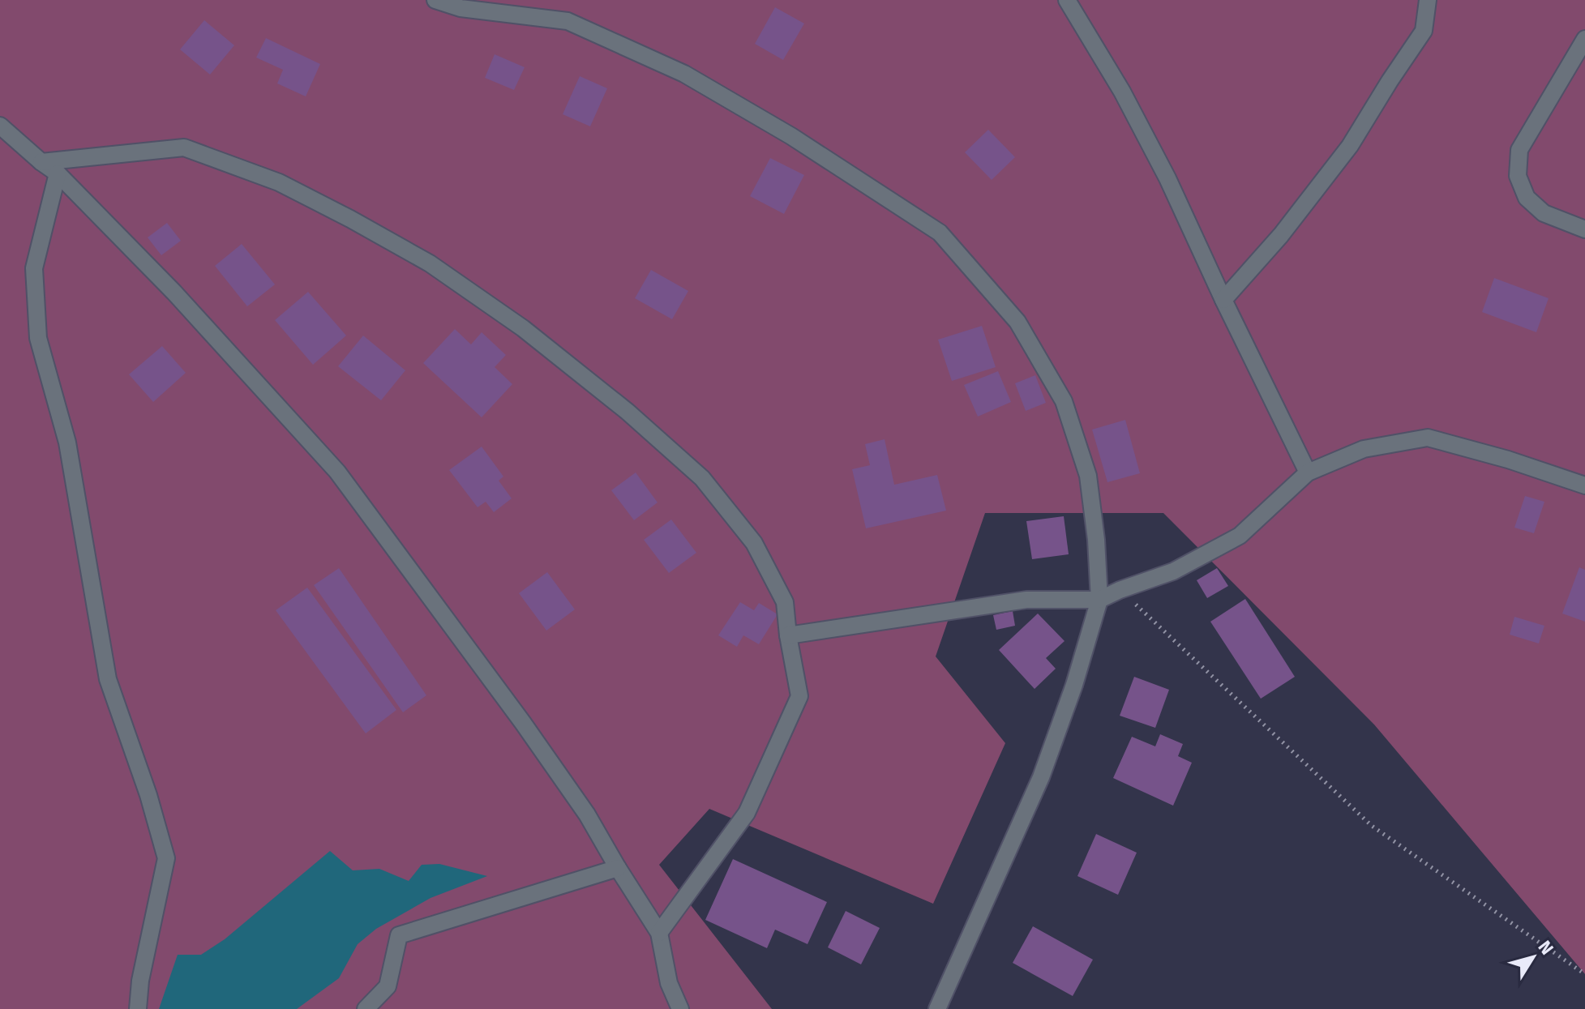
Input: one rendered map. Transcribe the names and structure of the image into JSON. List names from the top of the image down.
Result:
{
  "north": "top right"
}
